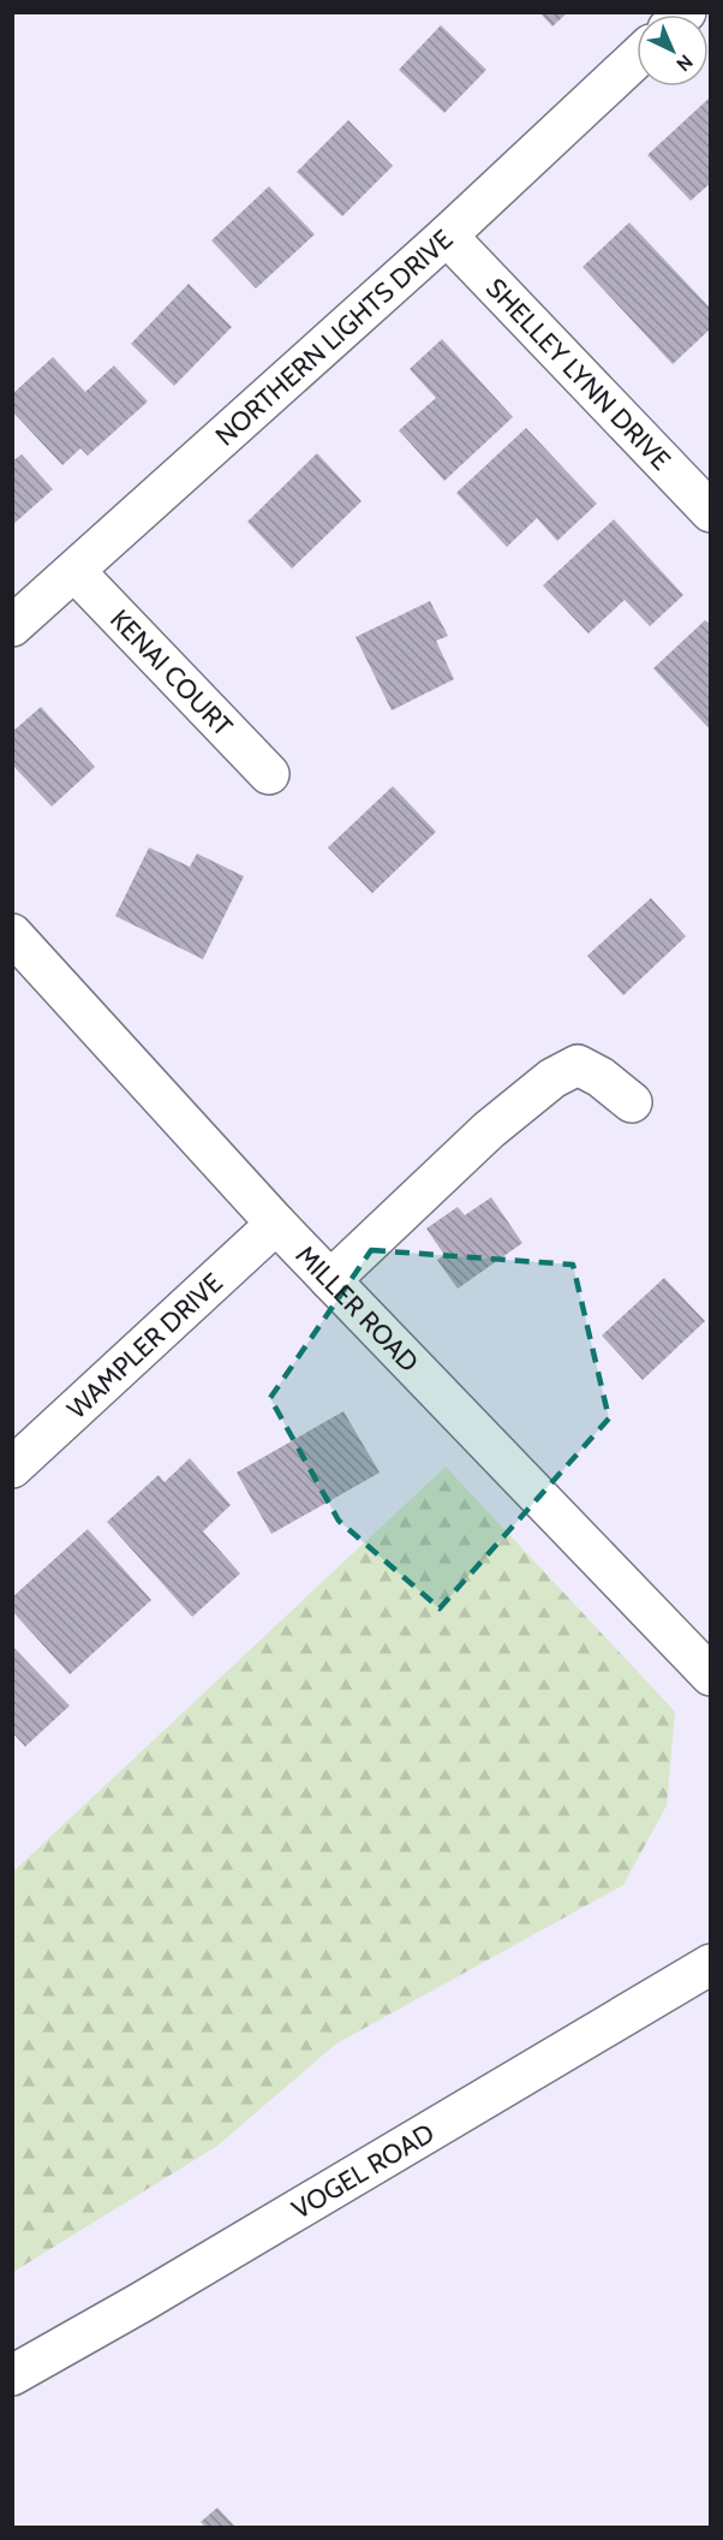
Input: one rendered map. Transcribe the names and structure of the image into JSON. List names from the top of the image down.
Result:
{
  "streets": {
    "street": [
      "NORTHERN LIGHTS DRIVE",
      "SHELLEY LYNN DRIVE",
      "KENAI COURT",
      "MILLER ROAD",
      "WAMPLER DRIVE",
      "VOGEL ROAD"
    ]
  },
  "crossings": [
    ["NORTHERN LIGHTS DRIVE", "SHELLEY LYNN DRIVE"],
    ["NORTHERN LIGHTS DRIVE", "KENAI COURT"],
    ["MILLER ROAD", "WAMPLER DRIVE"]
  ],
  "north": "bottom right"
}
